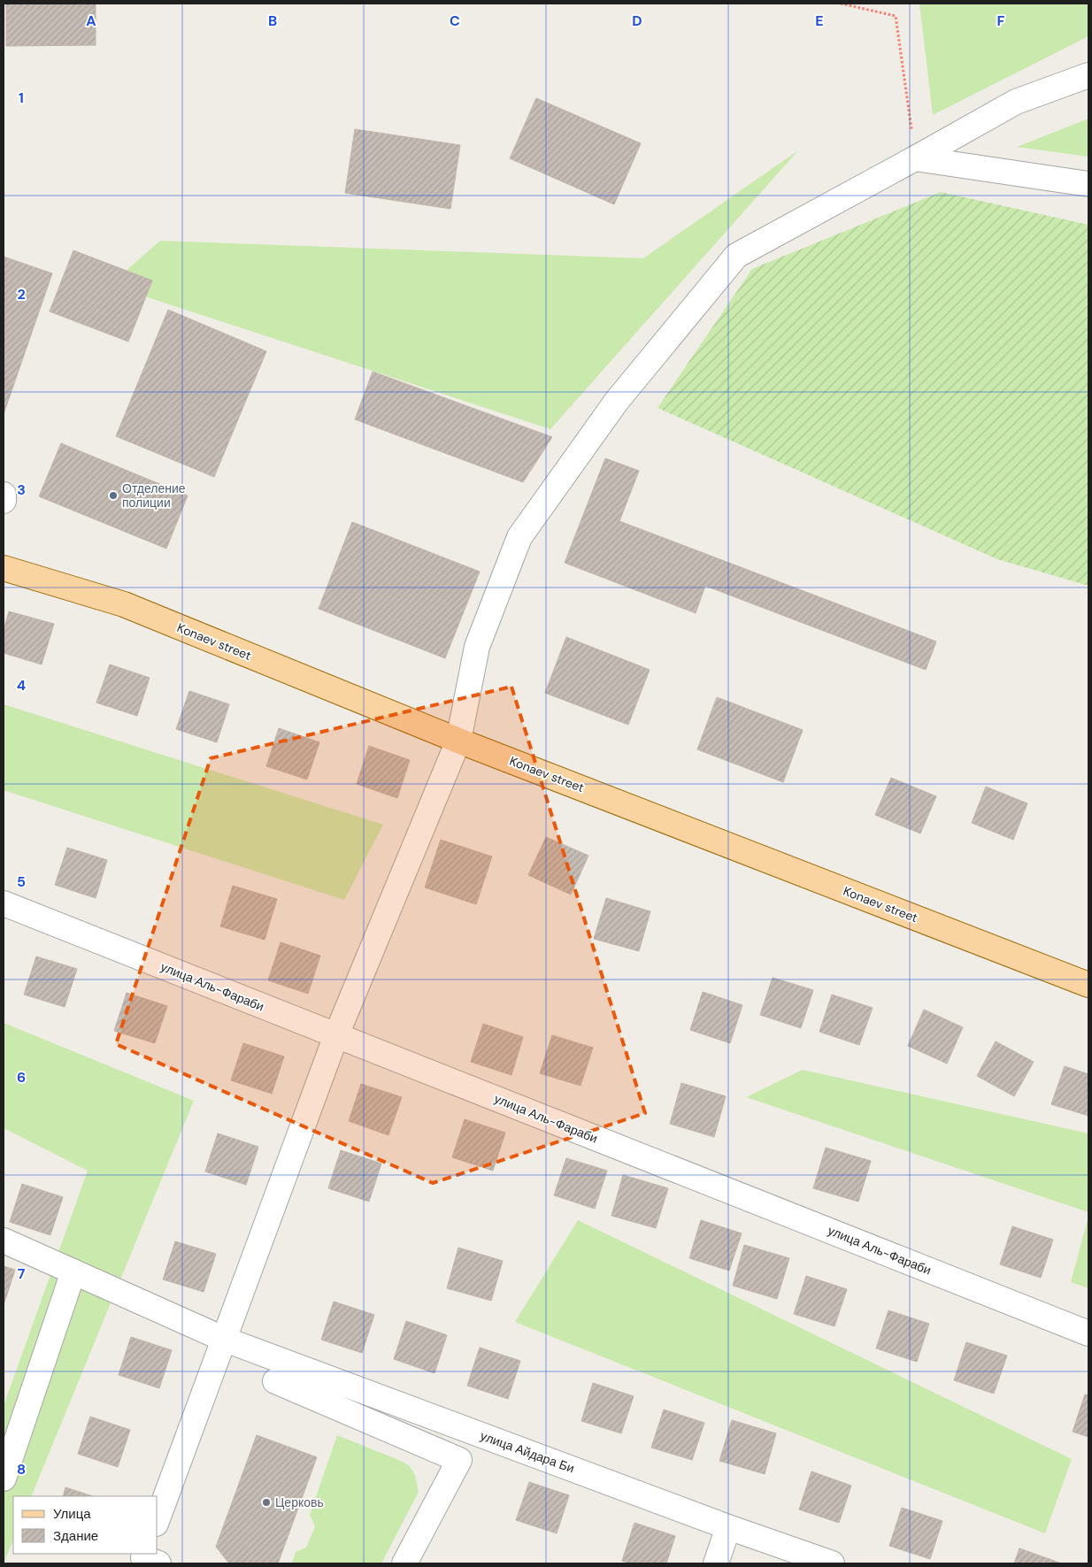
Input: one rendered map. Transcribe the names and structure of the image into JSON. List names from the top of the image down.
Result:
{
  "streets": {
    "main road": ["Konaev street"],
    "street": ["улица Аль-Фараби", "улица Айдара Би"]
  },
  "places": ["Отделение полиции", "Церковь"],
  "legend": ["Улица", "Здание"],
  "grid": {
    "columns": [
      "A",
      "B",
      "C",
      "D",
      "E",
      "F"
    ],
    "rows": [
      "1",
      "2",
      "3",
      "4",
      "5",
      "6",
      "7",
      "8"
    ]
  }
}
